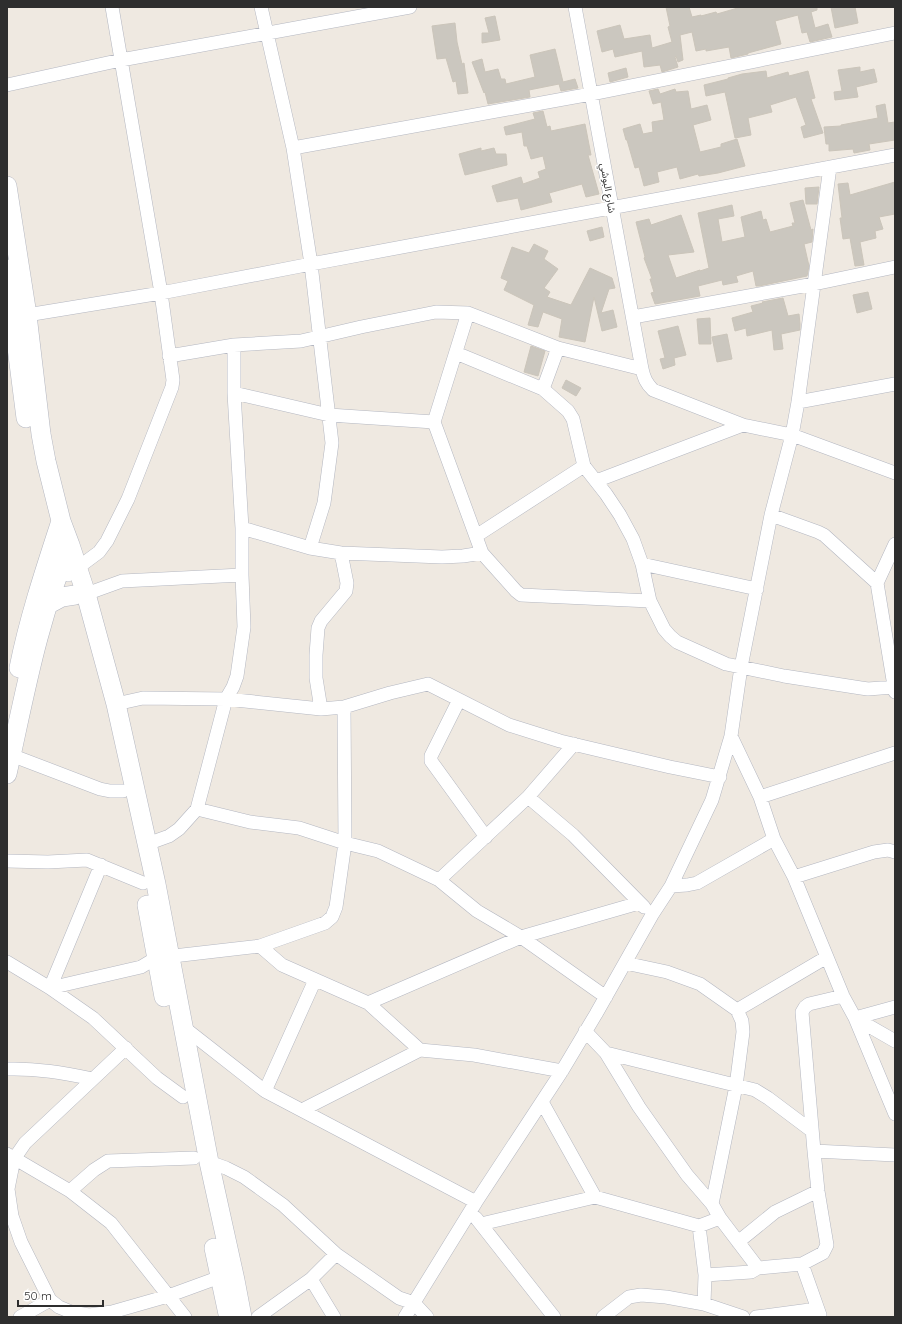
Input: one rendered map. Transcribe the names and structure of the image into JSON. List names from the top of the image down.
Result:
{
  "streets": {
    "street": ["شارع البوشي"]
  },
  "scale_bar": "50 m"
}
